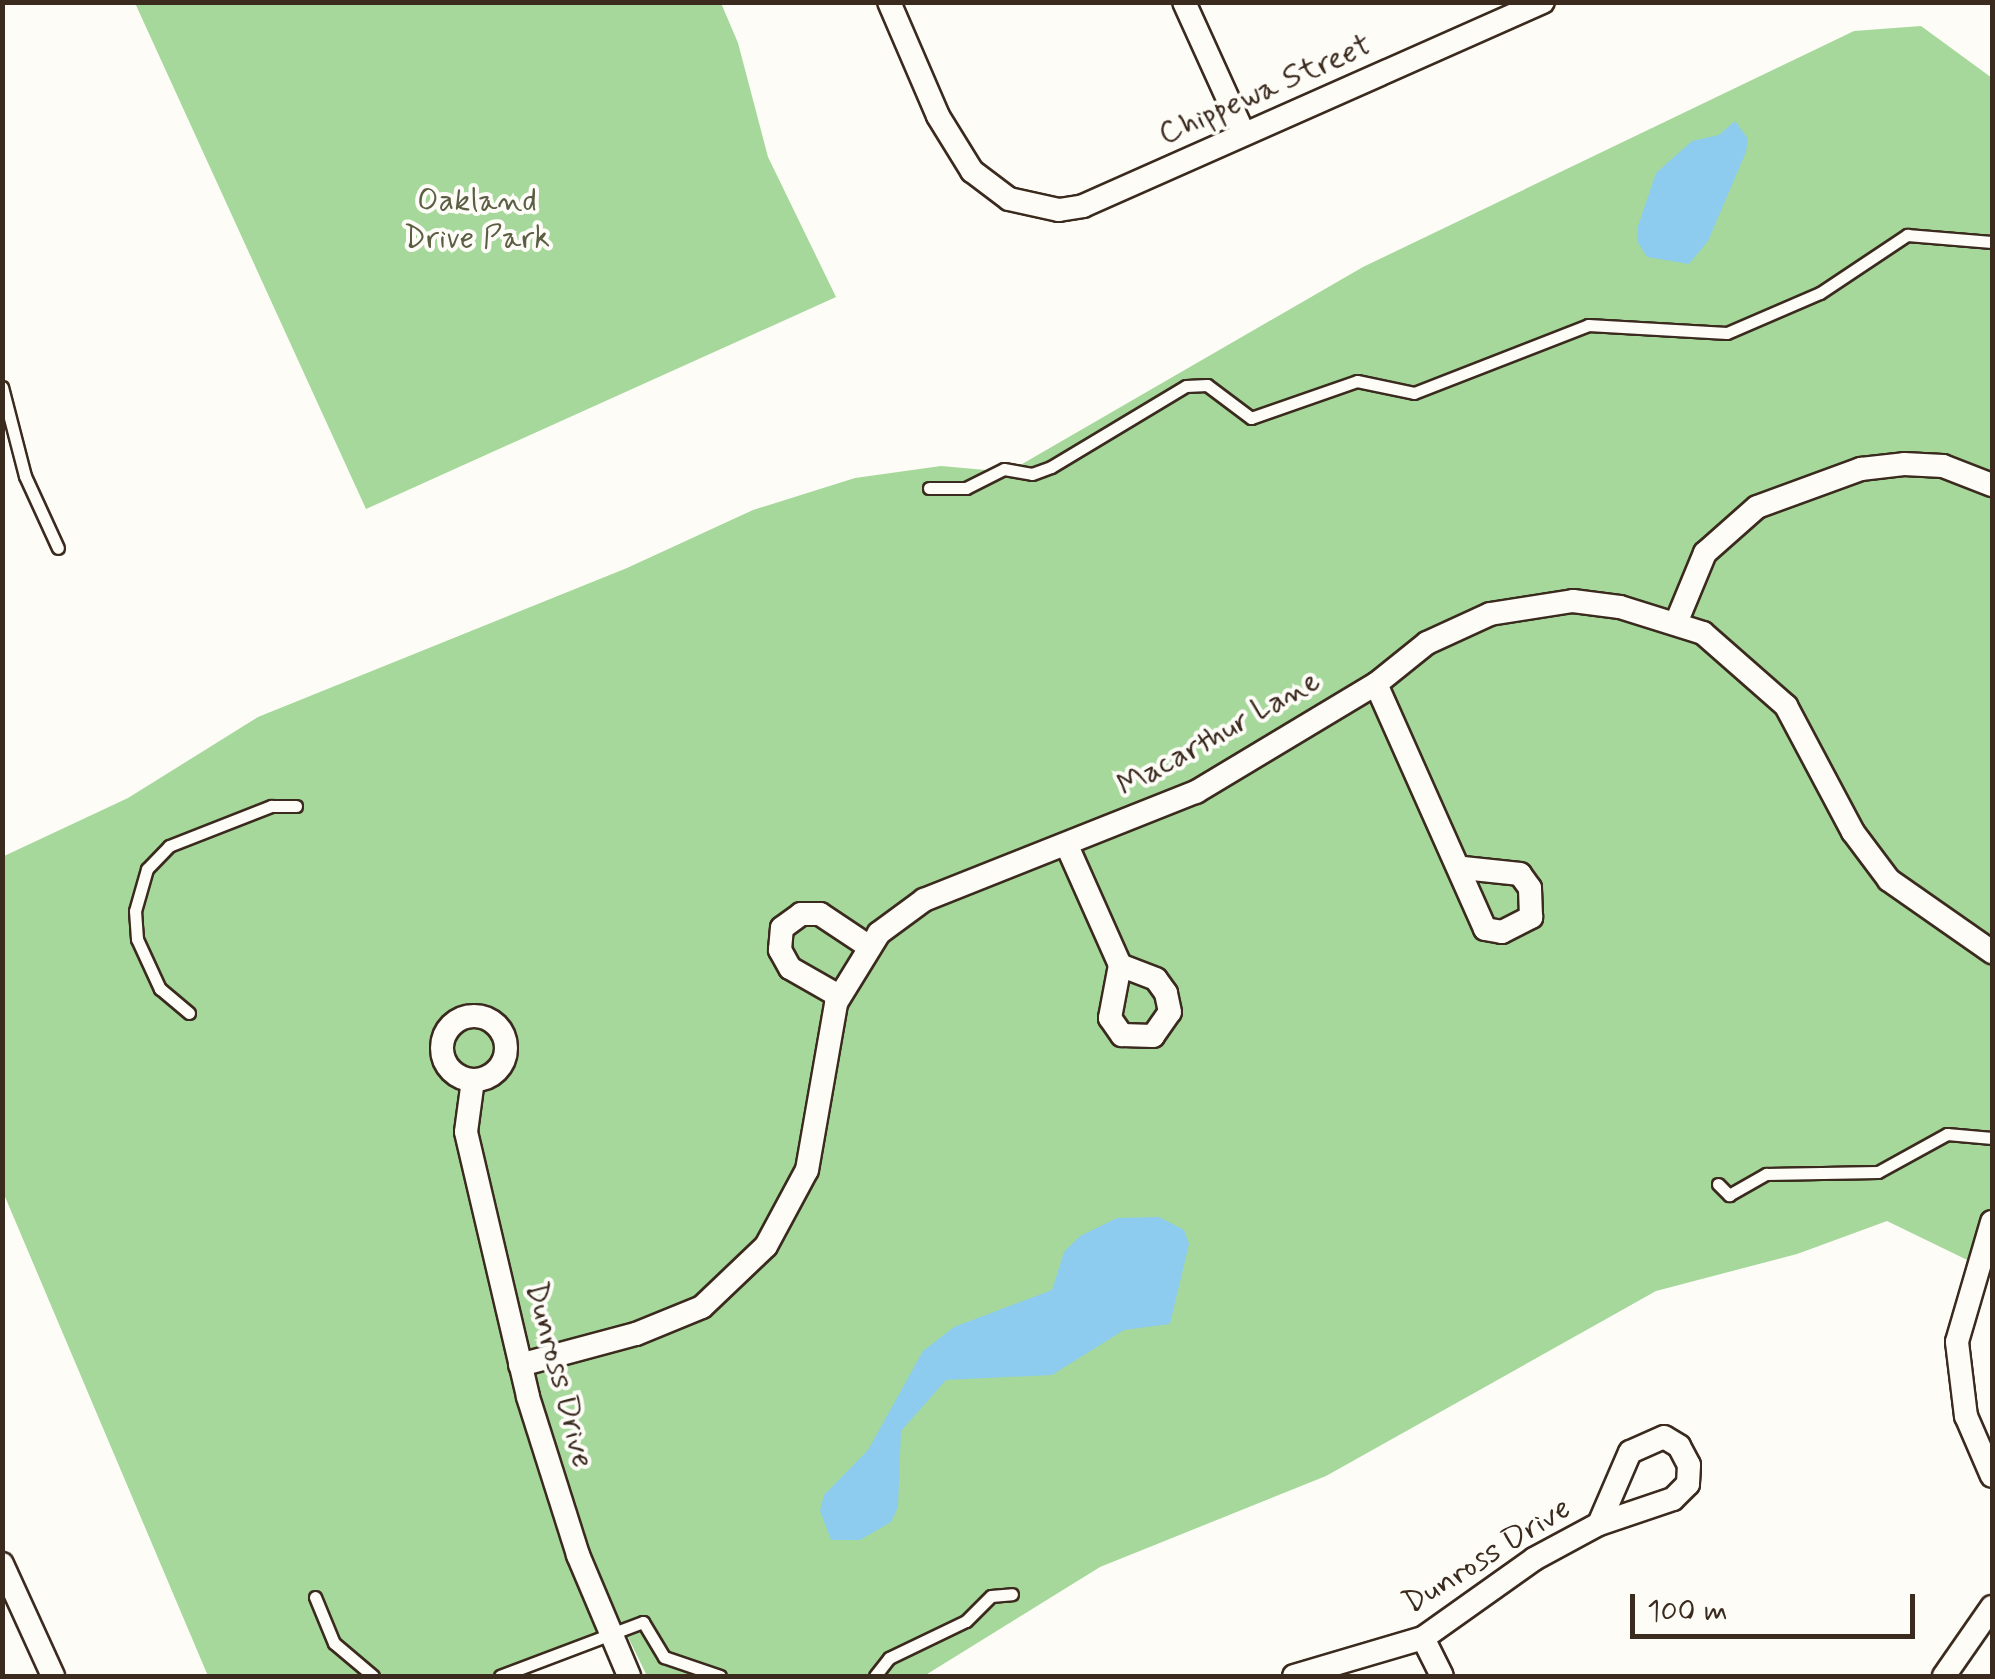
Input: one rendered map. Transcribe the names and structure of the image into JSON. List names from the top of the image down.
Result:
{
  "streets": {
    "street": ["Chippewa Street", "Macarthur Lane", "Dunross Drive"]
  },
  "crossings": [
    ["Macarthur Lane", "Dunross Drive"]
  ],
  "parks": ["Oakland Drive Park"],
  "scale_bar": "100 m"
}
